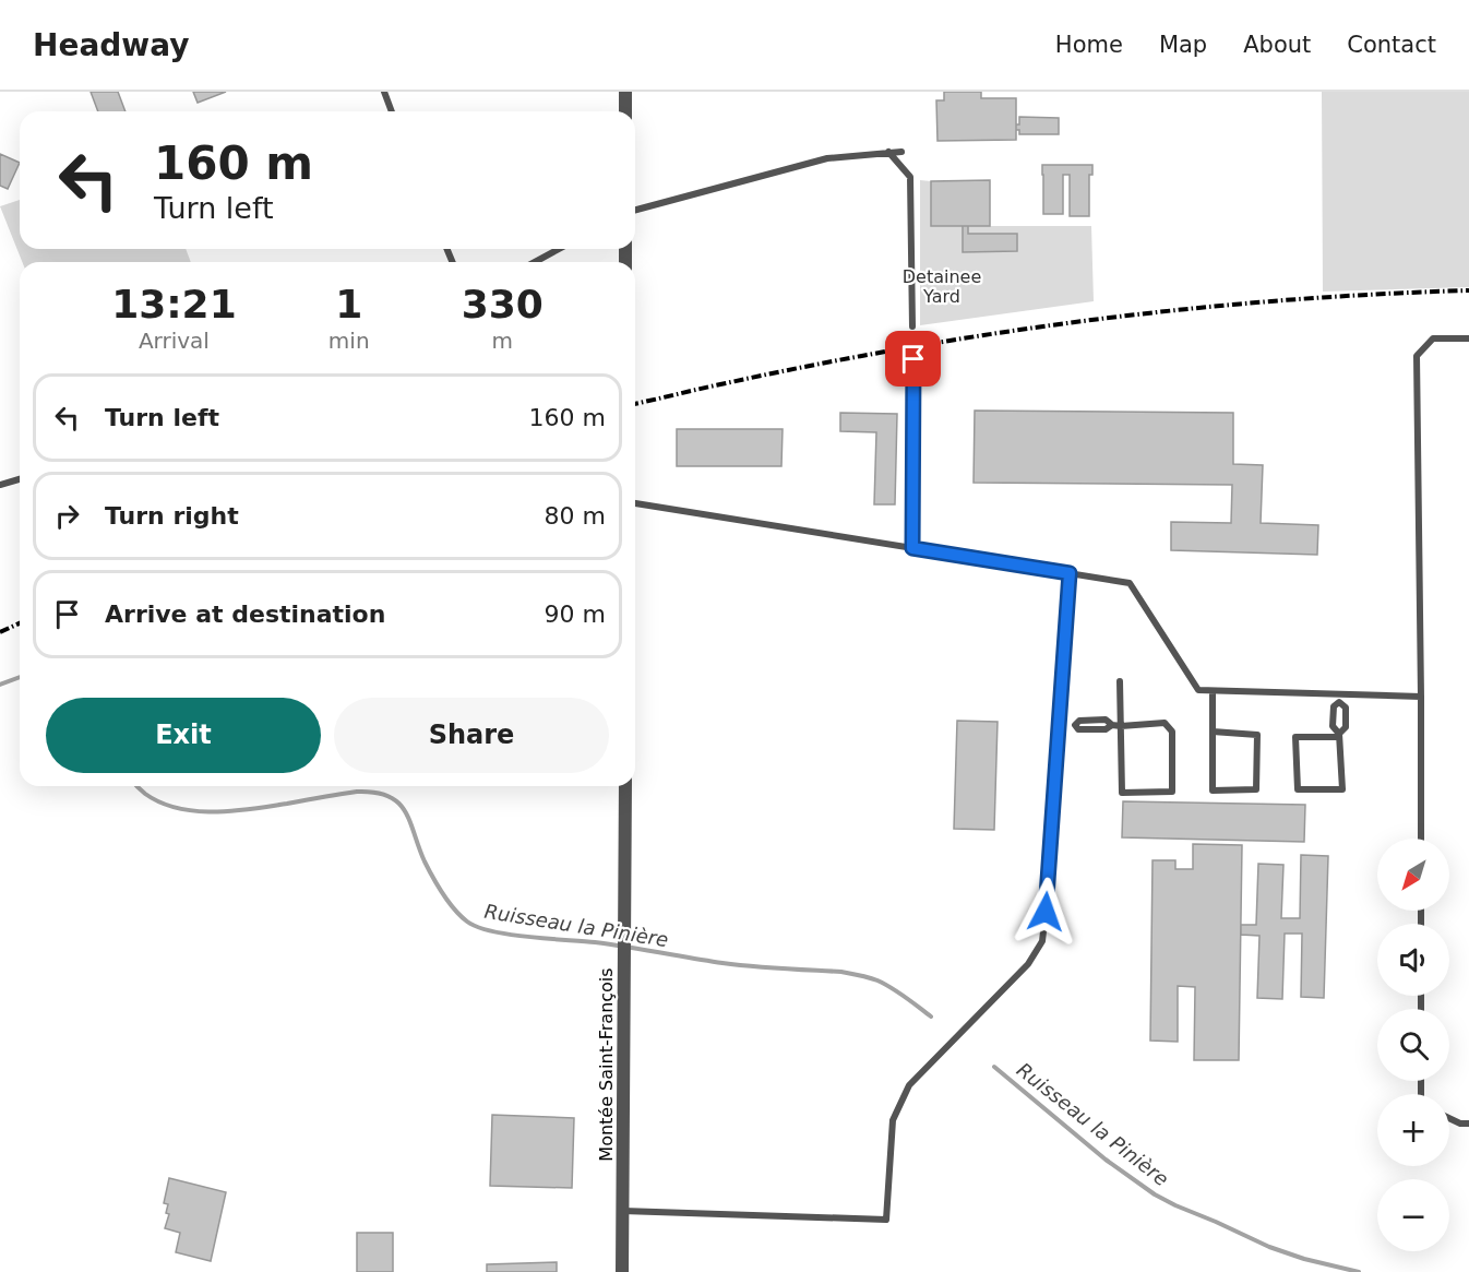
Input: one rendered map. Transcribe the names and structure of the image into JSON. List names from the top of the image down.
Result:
{
  "streets": {
    "street": ["Montée Saint-François"]
  },
  "water": ["Ruisseau la Pinière"],
  "parks": ["Detainee Yard"],
  "north": "bottom left",
  "page": {
    "header": "Headway",
    "nav": [
      "Home",
      "Map",
      "About",
      "Contact"
    ],
    "turn": ["160 m", "Turn left"],
    "eta": [
      "13:21",
      "Arrival",
      "1",
      "min",
      "330",
      "m"
    ],
    "list": [
      {
        "name": "Turn left",
        "value": "160 m"
      },
      {
        "name": "Turn right",
        "value": "80 m"
      },
      {
        "name": "Arrive at destination",
        "value": "90 m"
      }
    ],
    "buttons": ["Exit", "Share"],
    "map_buttons": ["+", "−"]
  }
}
